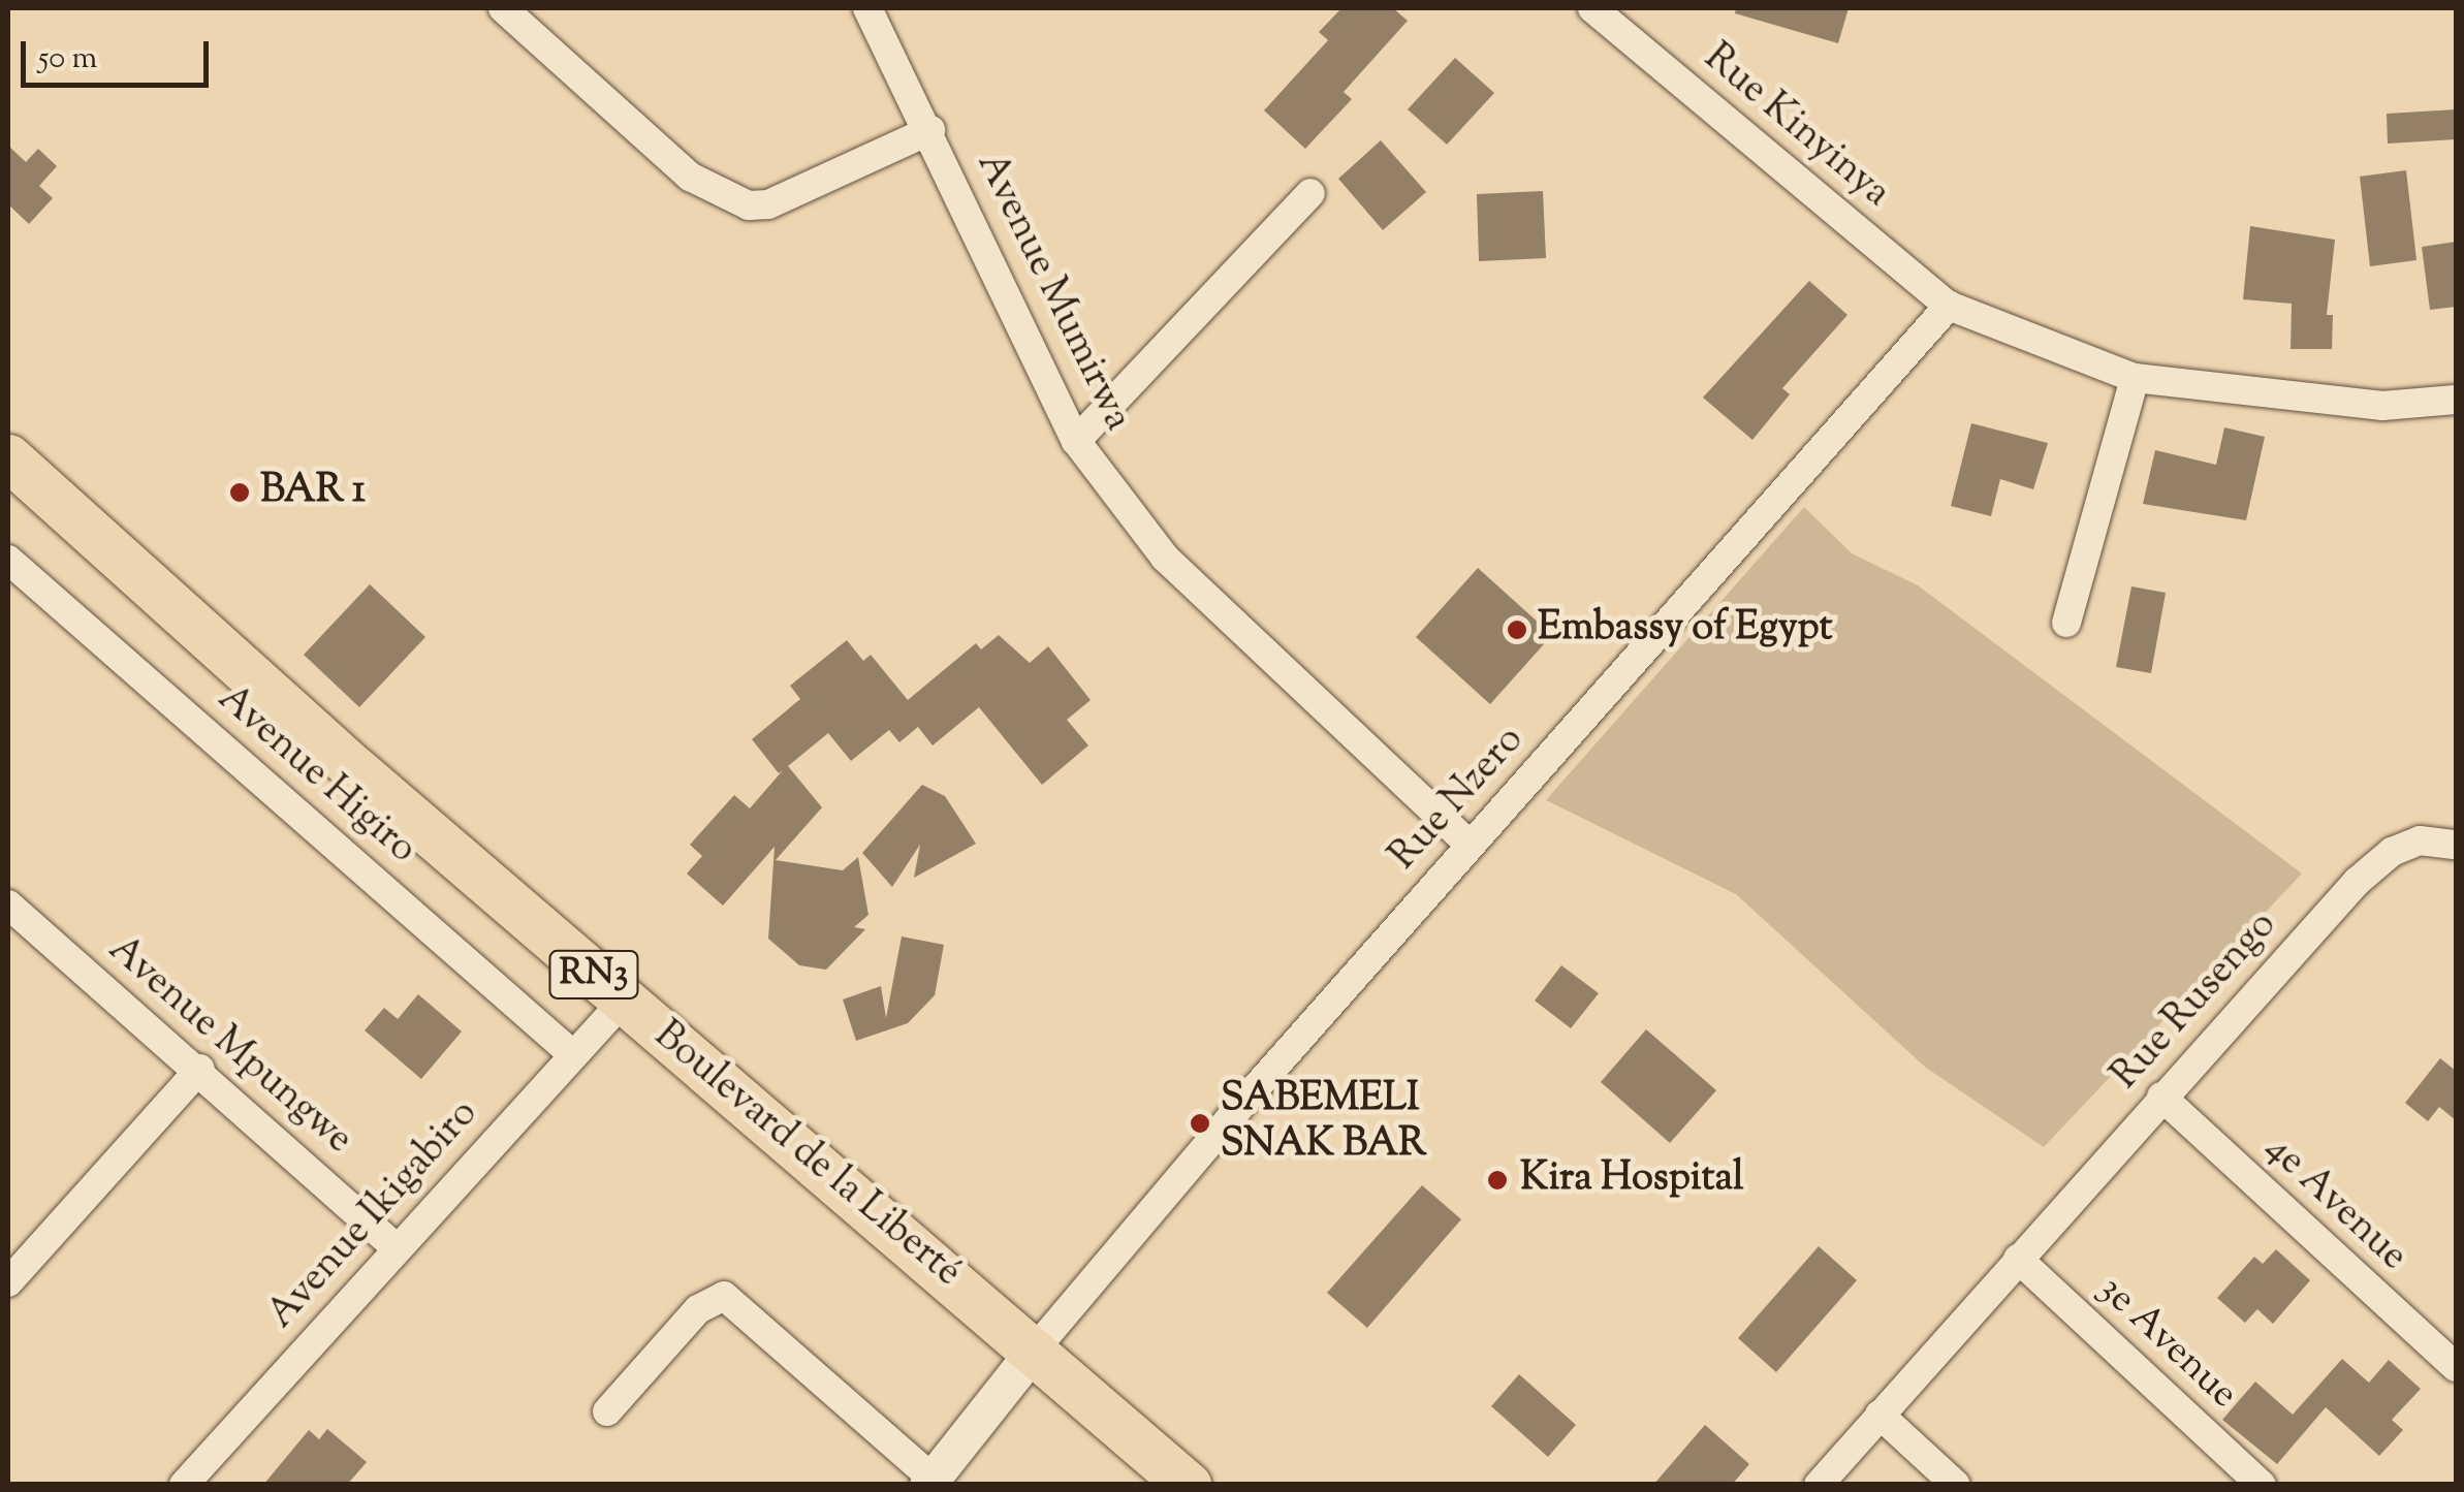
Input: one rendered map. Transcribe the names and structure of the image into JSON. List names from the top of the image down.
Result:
{
  "streets": {
    "highway": ["RN3", "Boulevard de la Liberté"],
    "street": [
      "Rue Kinyinya",
      "Avenue Mumirwa",
      "Avenue Higiro",
      "Rue Nzero",
      "Rue Rusengo",
      "Avenue Mpungwe",
      "4e Avenue",
      "Avenue Ikigabiro",
      "3e Avenue"
    ]
  },
  "crossings": [
    ["Rue Kinyinya", "Rue Nzero"],
    ["Avenue Mumirwa", "Rue Nzero"],
    ["Avenue Higiro", "Avenue Ikigabiro"],
    ["Rue Nzero", "Boulevard de la Liberté"],
    ["Rue Rusengo", "4e Avenue"],
    ["Rue Rusengo", "3e Avenue"],
    ["Avenue Mpungwe", "Avenue Ikigabiro"],
    ["Boulevard de la Liberté", "Avenue Ikigabiro"]
  ],
  "places": [
    "BAR 1",
    "Embassy of Egypt",
    "SABEMELI SNAK BAR",
    "Kira Hospital"
  ],
  "scale_bar": "50 m"
}
